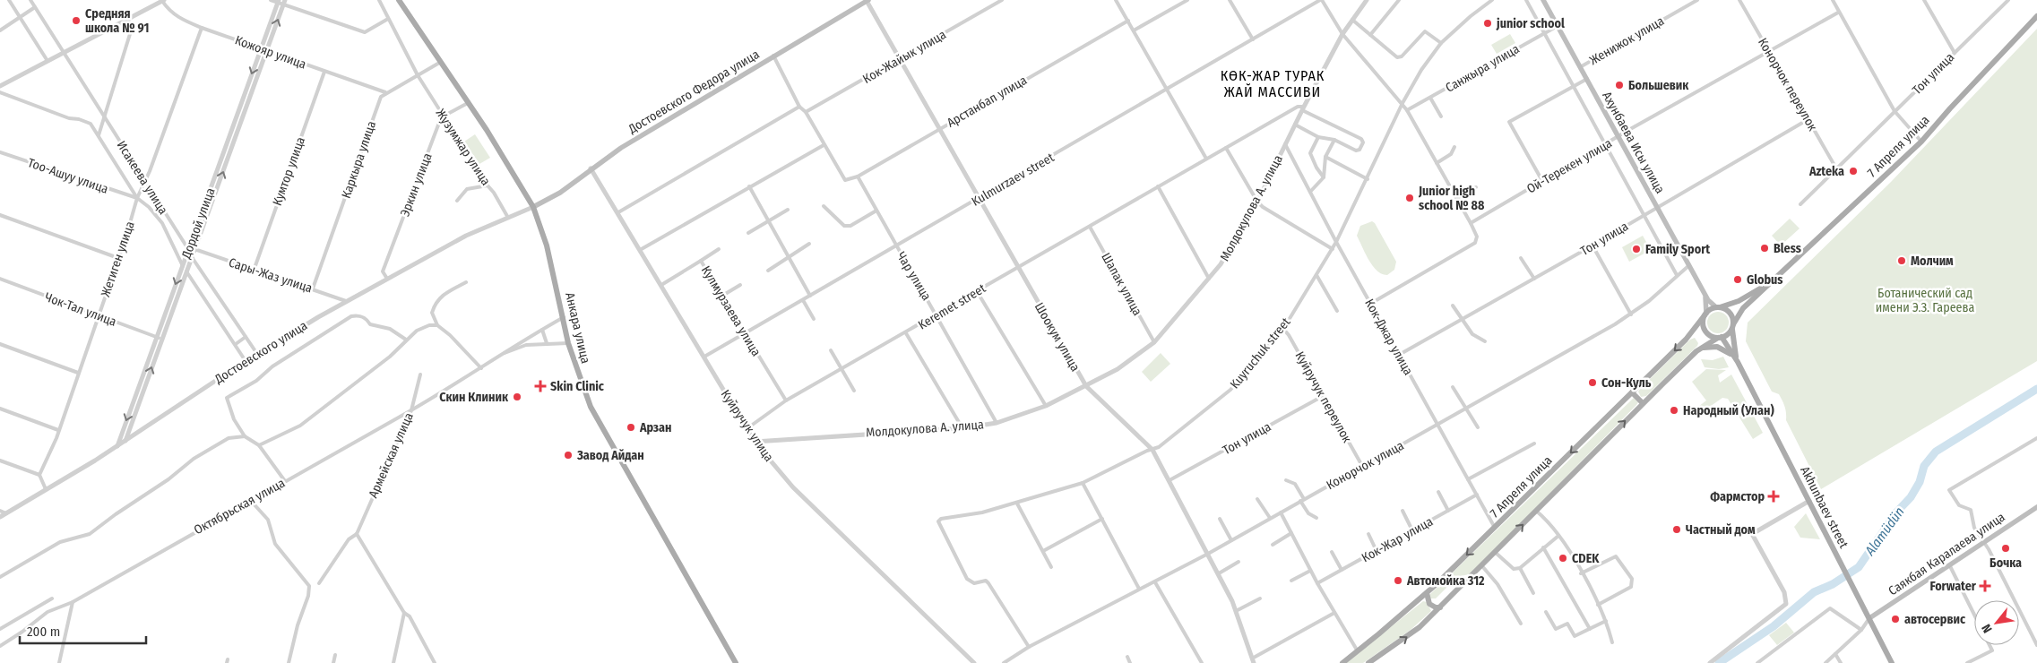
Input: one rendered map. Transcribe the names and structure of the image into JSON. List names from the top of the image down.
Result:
{
  "streets": {
    "main road": [
      "Достоевского Федора улица",
      "Ахунбаева Исы улица",
      "7 Апреля улица",
      "Анкара улица",
      "Akhunbaev street",
      "Саякбая Каралаева улица"
    ],
    "street": [
      "Женижок улица",
      "Кожояр улица",
      "Кок-Жайык улица",
      "Санжыра улица",
      "Тон улица",
      "Конорчок переулок",
      "Арстанбап улица",
      "Жузумжар улица",
      "Каркыра улица",
      "Ой-Терекен улица",
      "Кумтор улица",
      "Тоо-Ашуу улица",
      "Исакеева улица",
      "Kulmurzaev street",
      "Эркин улица",
      "Молдокулова А. улица",
      "Дордой улица",
      "Жетиген улица",
      "Сары-Жаз улица",
      "Чар улица",
      "Шапак улица",
      "Keremet street",
      "Чок-Тал улица",
      "Кулмурзаева улица",
      "Шоокум улица",
      "Кок-Джар улица",
      "Достоевского улица",
      "Kuyruchuk street",
      "Куйручук переулок",
      "Куйручук улица",
      "Армейская улица",
      "Конорчок улица",
      "Октябрьская улица",
      "Кок-Жар улица"
    ]
  },
  "crossings": [
    ["Женижок улица", "Ахунбаева Исы улица"],
    ["Женижок улица", "Ой-Терекен улица"],
    ["Кожояр улица", "Каркыра улица"],
    ["Кожояр улица", "Кумтор улица"],
    ["Кожояр улица", "Дордой улица"],
    ["Кожояр улица", "Жетиген улица"],
    ["Кок-Жайык улица", "Шоокум улица"],
    ["Санжыра улица", "Ахунбаева Исы улица"],
    ["Тон улица", "Конорчок переулок"],
    ["Тон улица", "Ахунбаева Исы улица"],
    ["Тон улица", "Шоокум улица"],
    ["Тон улица", "Кок-Джар улица"],
    ["Тон улица", "Куйручук переулок"],
    ["Конорчок переулок", "Ой-Терекен улица"],
    ["Достоевского Федора улица", "Анкара улица"],
    ["Достоевского Федора улица", "Шоокум улица"],
    ["Достоевского Федора улица", "Достоевского улица"],
    ["Достоевского Федора улица", "Куйручук улица"],
    ["Арстанбап улица", "Чар улица"],
    ["Арстанбап улица", "Шоокум улица"],
    ["Ахунбаева Исы улица", "7 Апреля улица"],
    ["Ахунбаева Исы улица", "Ой-Терекен улица"],
    ["Ахунбаева Исы улица", "Конорчок улица"],
    ["7 Апреля улица", "Кок-Джар улица"],
    ["Жузумжар улица", "Эркин улица"],
    ["Жузумжар улица", "Достоевского улица"],
    ["Каркыра улица", "Сары-Жаз улица"],
    ["Кумтор улица", "Сары-Жаз улица"],
    ["Тоо-Ашуу улица", "Исакеева улица"],
    ["Тоо-Ашуу улица", "Жетиген улица"],
    ["Исакеева улица", "Дордой улица"],
    ["Исакеева улица", "Жетиген улица"],
    ["Исакеева улица", "Достоевского улица"],
    ["Kulmurzaev street", "Чар улица"],
    ["Kulmurzaev street", "Кулмурзаева улица"],
    ["Kulmurzaev street", "Шоокум улица"],
    ["Kulmurzaev street", "Куйручук улица"],
    ["Эркин улица", "Достоевского улица"],
    ["Молдокулова А. улица", "Чар улица"],
    ["Молдокулова А. улица", "Шапак улица"],
    ["Молдокулова А. улица", "Keremet street"],
    ["Молдокулова А. улица", "Шоокум улица"],
    ["Молдокулова А. улица", "Кок-Джар улица"],
    ["Молдокулова А. улица", "Куйручук улица"],
    ["Дордой улица", "Сары-Жаз улица"],
    ["Дордой улица", "Чок-Тал улица"],
    ["Дордой улица", "Достоевского улица"],
    ["Жетиген улица", "Чок-Тал улица"],
    ["Сары-Жаз улица", "Достоевского улица"],
    ["Чар улица", "Keremet street"],
    ["Шапак улица", "Keremet street"],
    ["Keremet street", "Кулмурзаева улица"],
    ["Keremet street", "Шоокум улица"],
    ["Keremet street", "Куйручук улица"],
    ["Кулмурзаева улица", "Куйручук улица"],
    ["Анкара улица", "Достоевского улица"],
    ["Анкара улица", "Октябрьская улица"],
    ["Шоокум улица", "Kuyruchuk street"],
    ["Шоокум улица", "Конорчок улица"],
    ["Кок-Джар улица", "Kuyruchuk street"],
    ["Кок-Джар улица", "Конорчок улица"],
    ["Кок-Джар улица", "Кок-Жар улица"],
    ["Kuyruchuk street", "Куйручук переулок"],
    ["Kuyruchuk street", "Конорчок улица"],
    ["Куйручук переулок", "Конорчок улица"],
    ["Армейская улица", "Октябрьская улица"],
    ["Akhunbaev street", "Саякбая Каралаева улица"]
  ],
  "districts": ["КӨК-ЖАР ТУРАК ЖАЙ МАССИВИ"],
  "water": ["Alamüdün"],
  "parks": ["Ботанический сад имени Э.З. Гареева"],
  "places": {
    "other": [
      "Средняя школа № 91",
      "junior school",
      "Большевик",
      "Azteka",
      "Junior high school № 88",
      "Bless",
      "Family Sport",
      "Молчим",
      "Globus",
      "Сон-Куль",
      "Скин Клиник",
      "Народный (Улан)",
      "Арзан",
      "Завод Айдан",
      "Частный дом",
      "Бочка",
      "CDEK",
      "Автомойка 312",
      "автосервис"
    ],
    "health": ["Skin Clinic", "Фармстор", "Forwater"]
  },
  "scale_bar": "200 m",
  "north": "bottom left"
}
